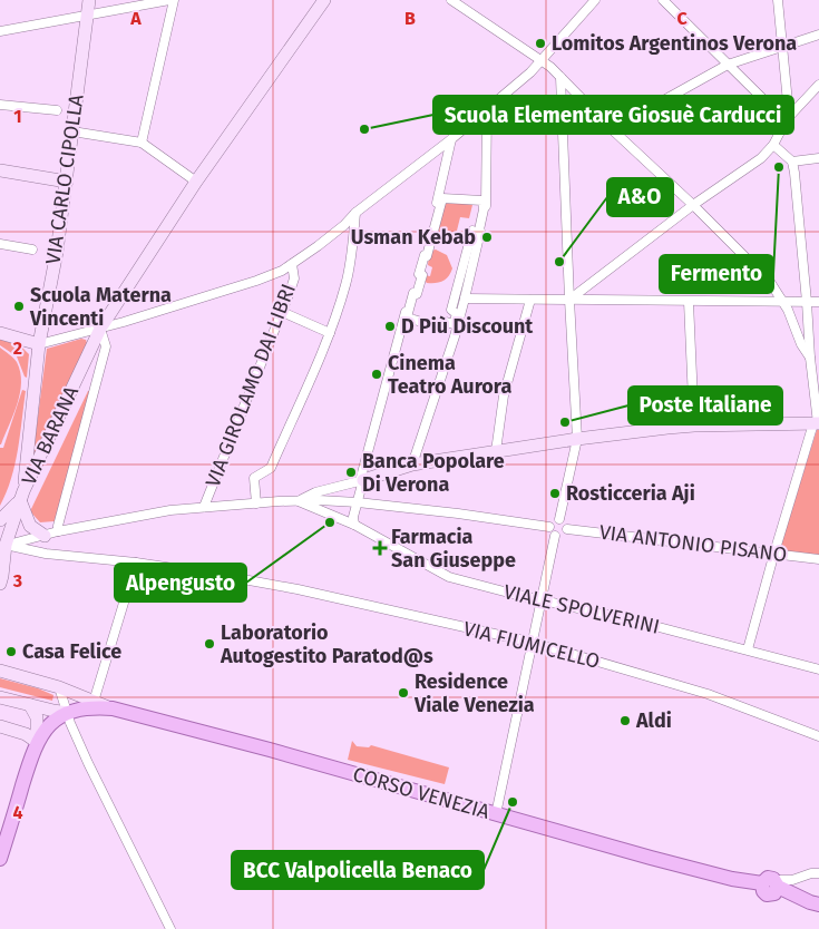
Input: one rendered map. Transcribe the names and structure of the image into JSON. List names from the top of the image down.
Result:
{
  "streets": {
    "main road": ["CORSO VENEZIA"],
    "street": [
      "VIA CARLO CIPOLLA",
      "VIA GIROLAMO DAI LIBRI",
      "VIA BARANA",
      "VIA ANTONIO PISANO",
      "VIALE SPOLVERINI",
      "VIA FIUMICELLO"
    ]
  },
  "crossings": [
    ["VIA CARLO CIPOLLA", "VIA BARANA"],
    ["VIA BARANA", "VIA FIUMICELLO"]
  ],
  "places": {
    "other": [
      "Lomitos Argentinos Verona",
      "Scuola Elementare Giosuè Carducci",
      "Fermento",
      "Usman Kebab",
      "A&O",
      "Scuola Materna Vincenti",
      "D Più Discount",
      "Cinema Teatro Aurora",
      "Poste Italiane",
      "Banca Popolare Di Verona",
      "Rosticceria Aji",
      "Alpengusto",
      "Laboratorio Autogestito Paratod@s",
      "Casa Felice",
      "Residence Viale Venezia",
      "Aldi",
      "BCC Valpolicella Benaco"
    ],
    "health": ["Farmacia San Giuseppe"]
  },
  "grid": {
    "columns": ["A", "B", "C"],
    "rows": [
      "1",
      "2",
      "3",
      "4"
    ]
  }
}
